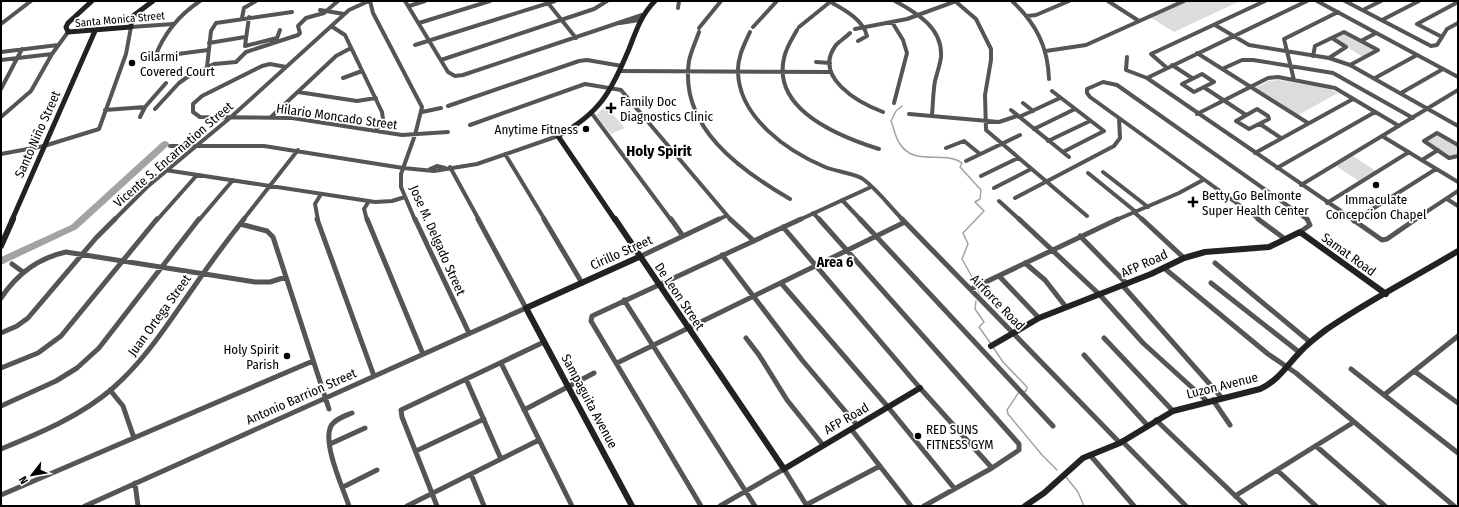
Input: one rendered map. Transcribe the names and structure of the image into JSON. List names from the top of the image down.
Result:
{
  "streets": {
    "main road": [
      "Santa Monica Street",
      "Santo Niño Street",
      "Cirillo Street",
      "Samat Road",
      "AFP Road",
      "De Leon Street",
      "Luzon Avenue",
      "Sampaguita Avenue"
    ],
    "street": [
      "Hilario Moncado Street",
      "Vicente S. Encarnation Street",
      "Jose M. Delgado Street",
      "Airforce Road",
      "Juan Ortega Street",
      "Antonio Barrion Street"
    ]
  },
  "crossings": [
    ["Santa Monica Street", "Santo Niño Street"],
    ["Hilario Moncado Street", "Vicente S. Encarnation Street"],
    ["Hilario Moncado Street", "Jose M. Delgado Street"],
    ["Jose M. Delgado Street", "Antonio Barrion Street"],
    ["Cirillo Street", "De Leon Street"],
    ["Cirillo Street", "Antonio Barrion Street"],
    ["Cirillo Street", "Sampaguita Avenue"],
    ["Samat Road", "AFP Road"],
    ["Samat Road", "Luzon Avenue"],
    ["AFP Road", "De Leon Street"],
    ["AFP Road", "Airforce Road"],
    ["Airforce Road", "Luzon Avenue"],
    ["Antonio Barrion Street", "Sampaguita Avenue"]
  ],
  "districts": ["Holy Spirit", "Area 6"],
  "places": {
    "other": [
      "Gilarmi Covered Court",
      "Anytime Fitness",
      "Immaculate Concepcion Chapel",
      "Holy Spirit Parish",
      "RED SUNS FITNESS GYM"
    ],
    "health": ["Family Doc Diagnostics Clinic", "Betty Go Belmonte Super Health Center"]
  },
  "north": "bottom left"
}
